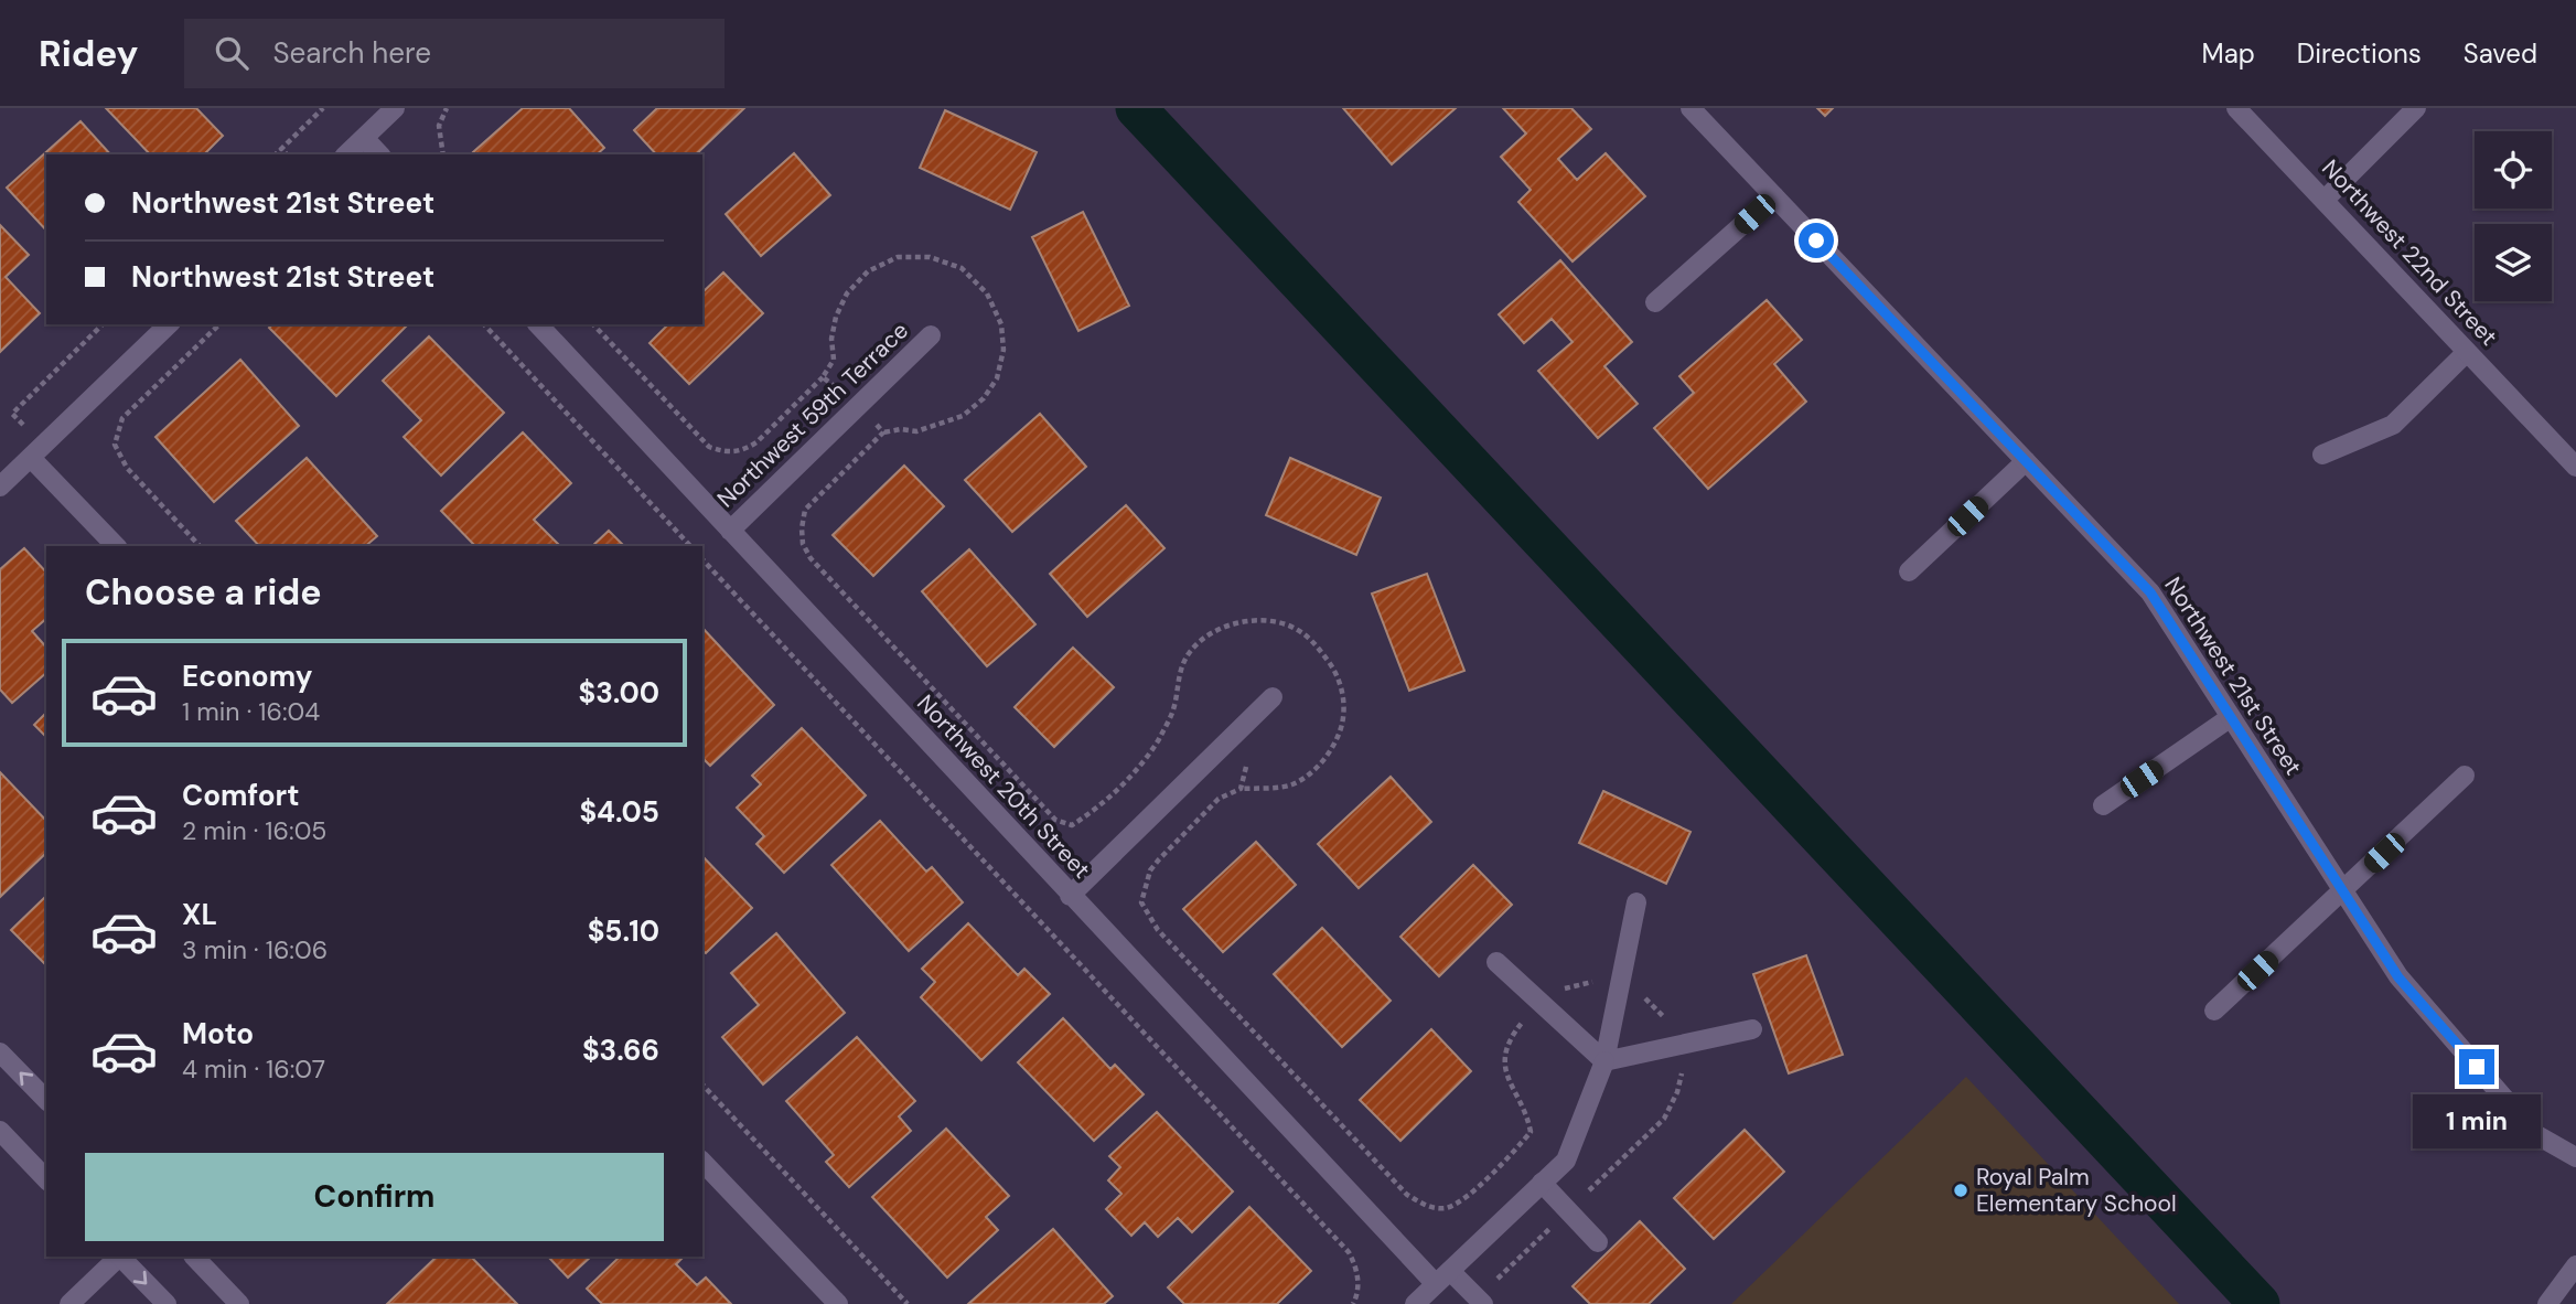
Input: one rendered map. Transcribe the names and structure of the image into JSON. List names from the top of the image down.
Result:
{
  "streets": {
    "street": [
      "Northwest 22nd Street",
      "Northwest 59th Terrace",
      "Northwest 21st Street",
      "Northwest 20th Street"
    ]
  },
  "crossings": [
    ["Northwest 59th Terrace", "Northwest 20th Street"]
  ],
  "places": ["Royal Palm Elementary School"],
  "page": {
    "header": "Ridey",
    "search": "Search here",
    "nav": ["Map", "Directions", "Saved"],
    "banner": ["Northwest 21st Street", "Northwest 21st Street"],
    "heading": "Choose a ride",
    "list": [
      {
        "name": "Economy",
        "note": "1 min · 16:04",
        "value": "$3.00"
      },
      {
        "name": "Comfort",
        "note": "2 min · 16:05",
        "value": "$4.05"
      },
      {
        "name": "XL",
        "note": "3 min · 16:06",
        "value": "$5.10"
      },
      {
        "name": "Moto",
        "note": "4 min · 16:07",
        "value": "$3.66"
      }
    ],
    "bubble": "1 min",
    "buttons": "Confirm"
  }
}
